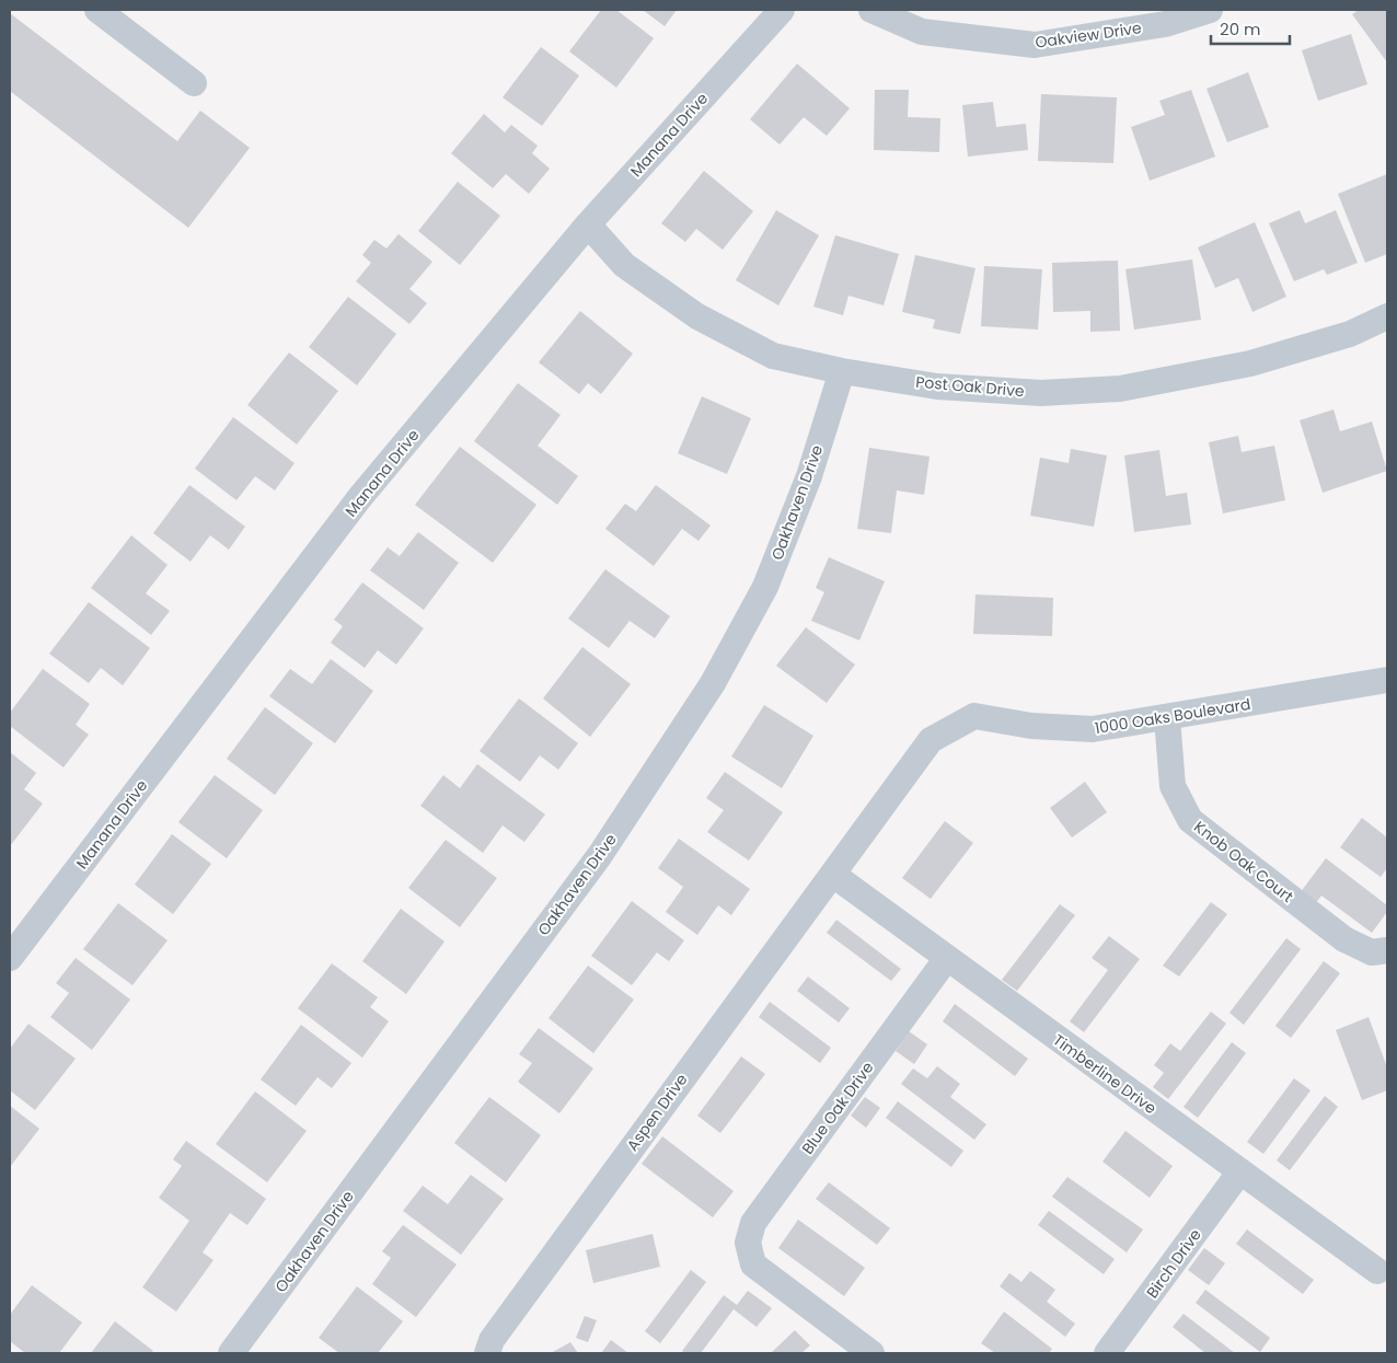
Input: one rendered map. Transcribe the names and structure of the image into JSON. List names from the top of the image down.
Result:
{
  "streets": {
    "street": [
      "Oakview Drive",
      "Manana Drive",
      "Post Oak Drive",
      "Oakhaven Drive",
      "1000 Oaks Boulevard",
      "Knob Oak Court",
      "Timberline Drive",
      "Blue Oak Drive",
      "Aspen Drive",
      "Birch Drive"
    ]
  },
  "crossings": [
    ["Manana Drive", "Post Oak Drive"],
    ["Post Oak Drive", "Oakhaven Drive"],
    ["1000 Oaks Boulevard", "Knob Oak Court"],
    ["1000 Oaks Boulevard", "Timberline Drive"],
    ["1000 Oaks Boulevard", "Aspen Drive"],
    ["Timberline Drive", "Blue Oak Drive"],
    ["Timberline Drive", "Aspen Drive"],
    ["Timberline Drive", "Birch Drive"]
  ],
  "scale_bar": "20 m"
}
